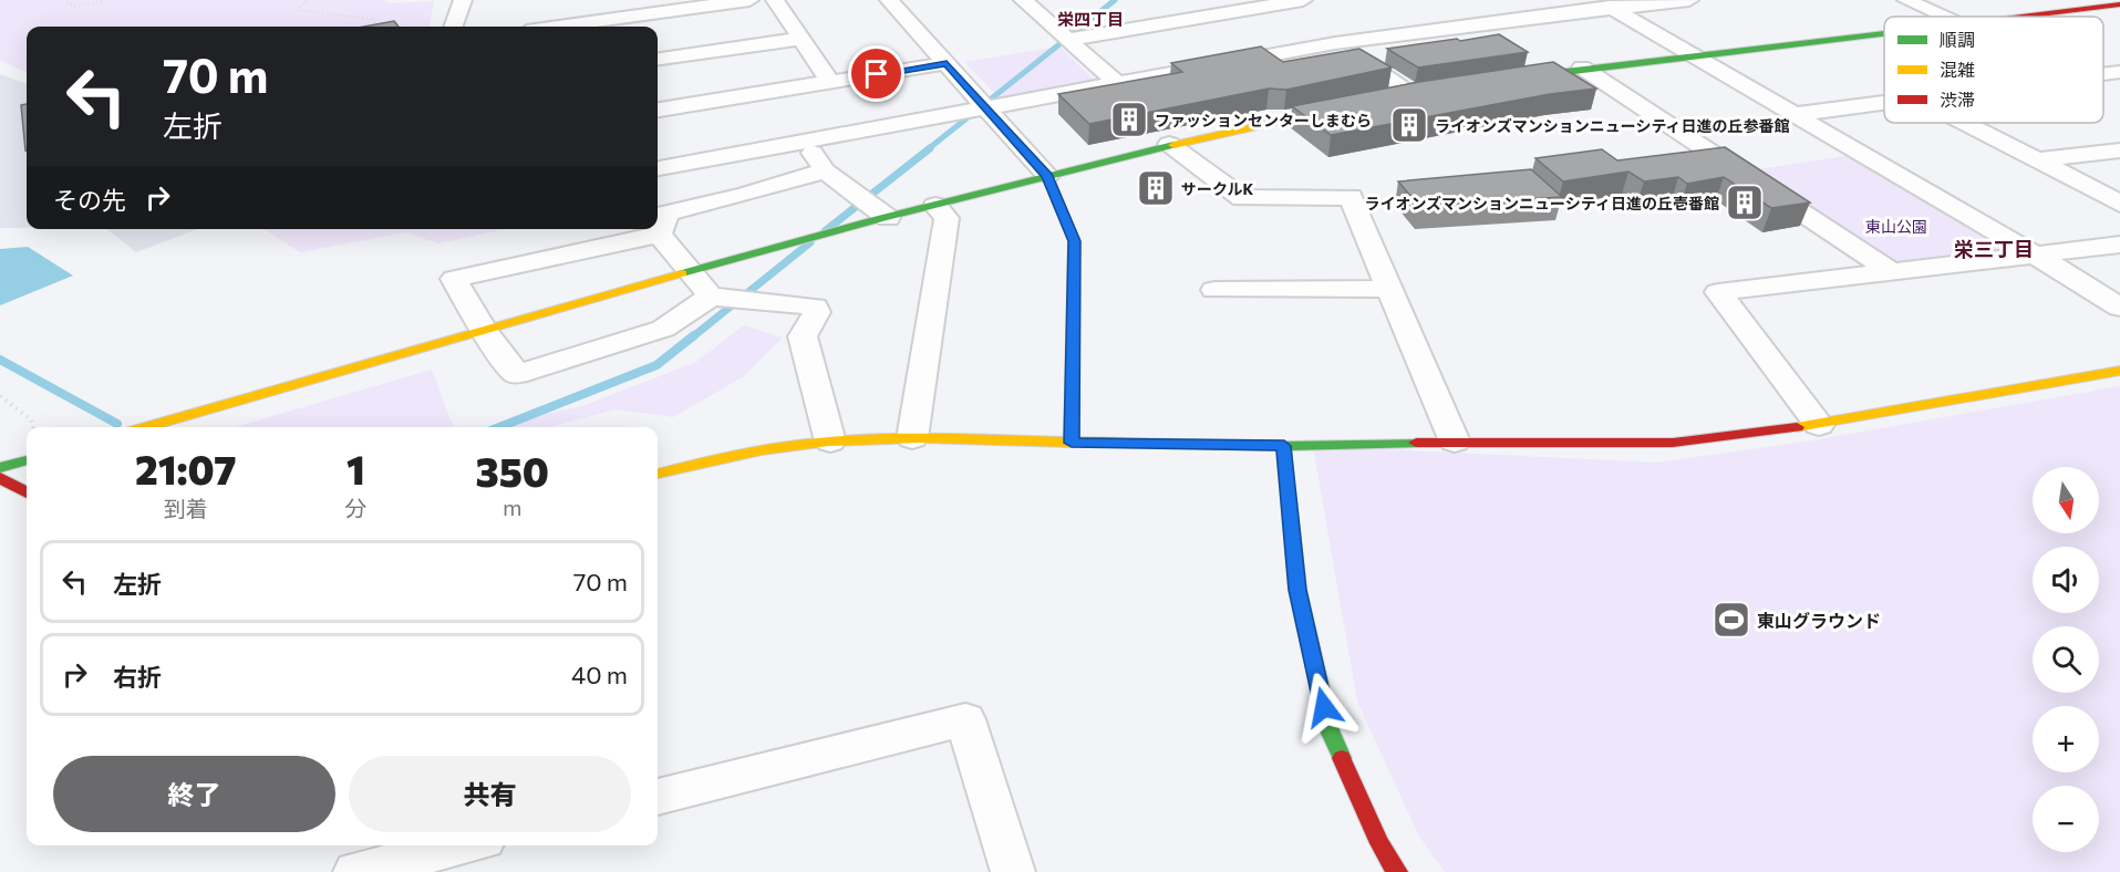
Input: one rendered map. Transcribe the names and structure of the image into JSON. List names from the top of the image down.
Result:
{
  "districts": ["栄四丁目", "栄三丁目"],
  "parks": ["東山公園"],
  "places": {
    "building": [
      "ファッションセンターしまむら",
      "ライオンズマンションニューシティ日進の丘参番館",
      "サークルK",
      "ライオンズマンションニューシティ日進の丘壱番館"
    ],
    "sports": ["東山グラウンド"]
  },
  "legend": ["順調", "混雑", "渋滞"],
  "north": "bottom",
  "page": {
    "turn": ["70 m", "左折"],
    "then": "その先",
    "eta": [
      "21:07",
      "到着",
      "1",
      "分",
      "350",
      "m"
    ],
    "map_buttons": ["+", "−"],
    "list": [
      {
        "name": "左折",
        "value": "70 m"
      },
      {
        "name": "右折",
        "value": "40 m"
      }
    ],
    "buttons": ["終了", "共有"]
  }
}
